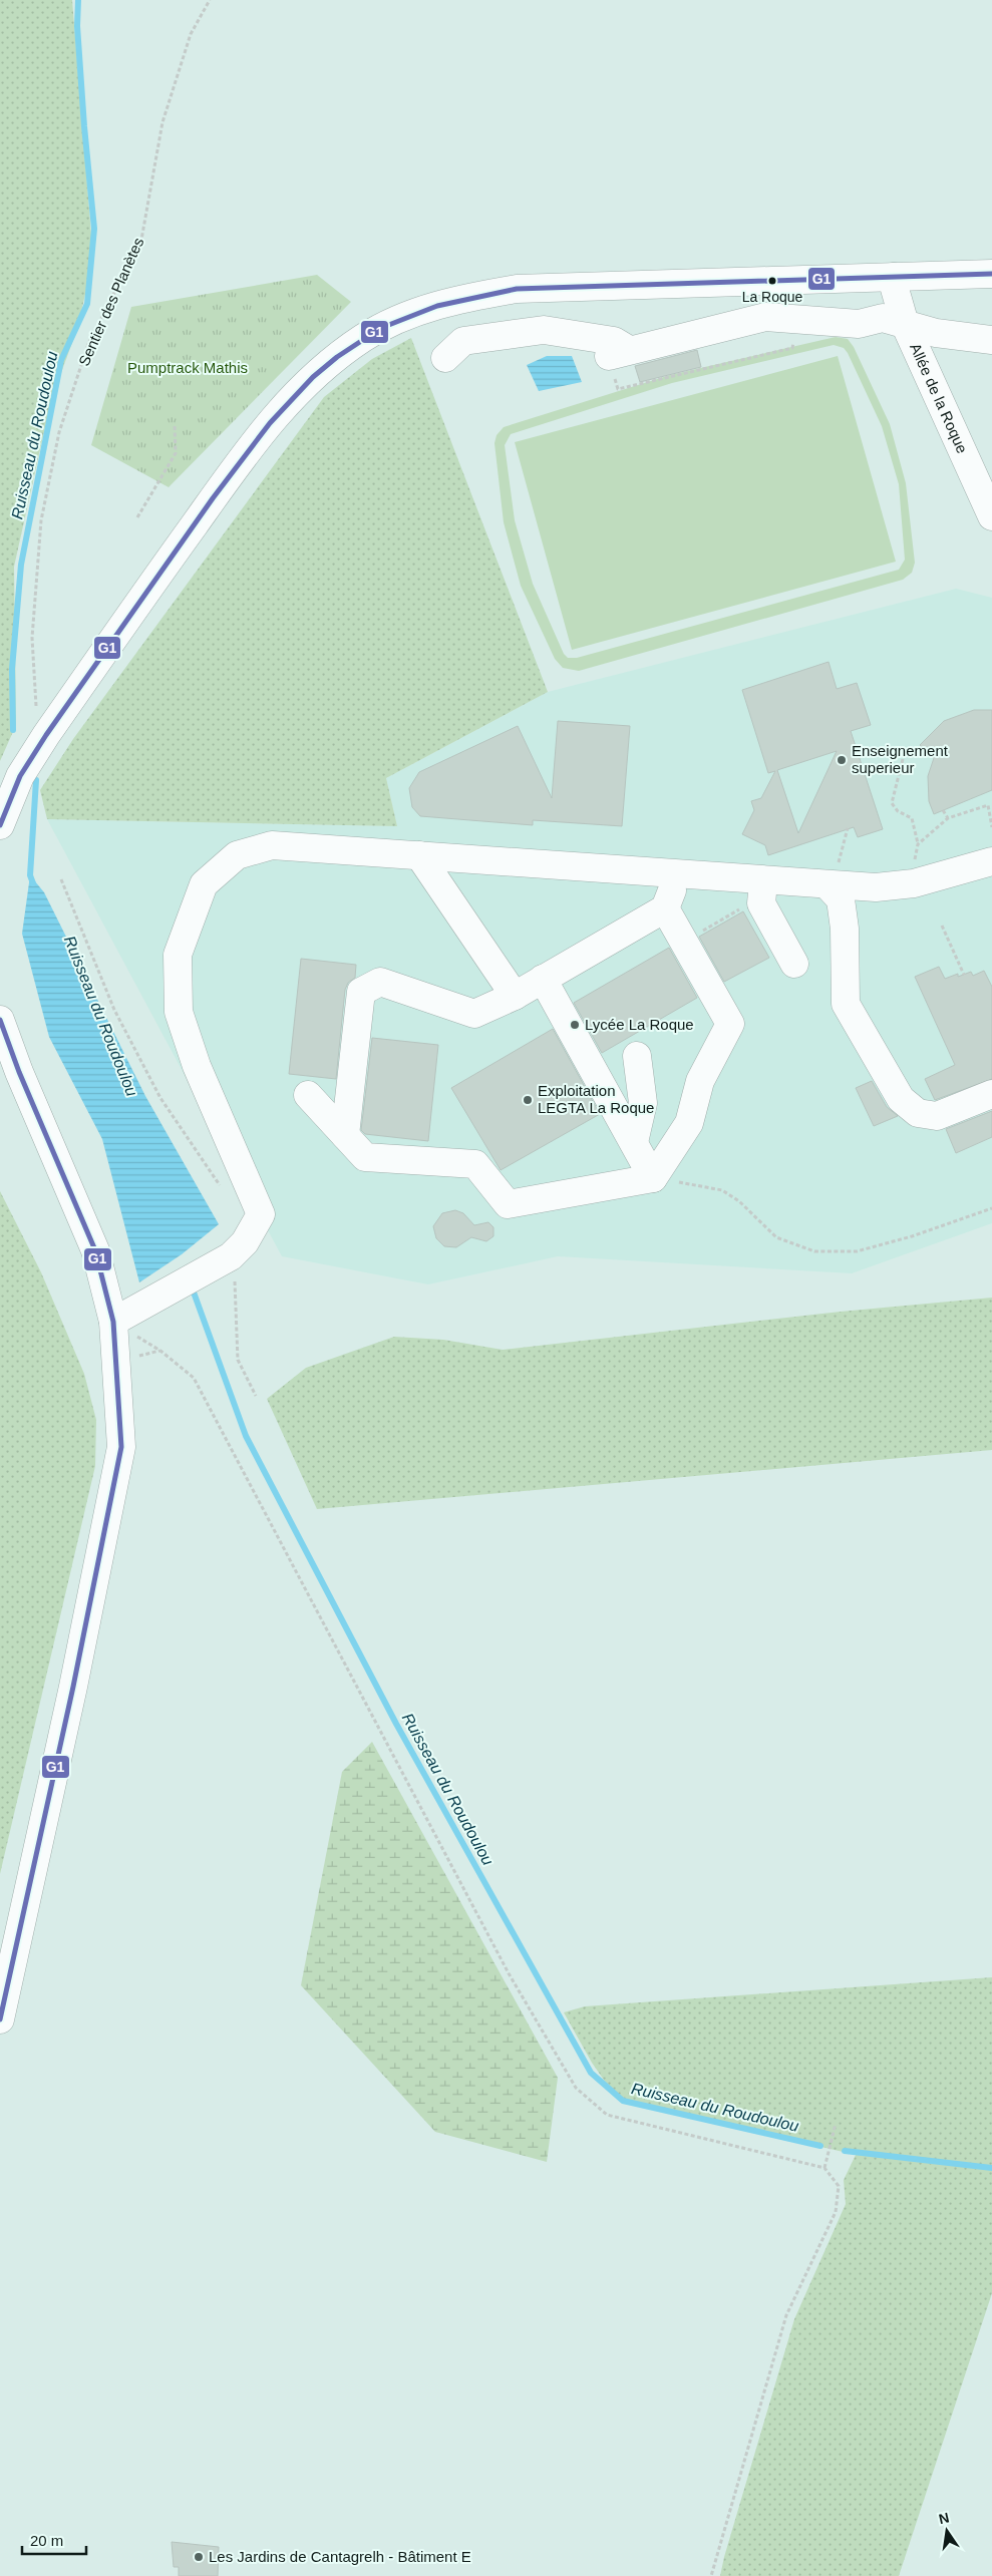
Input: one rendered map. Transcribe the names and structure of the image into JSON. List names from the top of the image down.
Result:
{
  "streets": {
    "street": ["Allée de la Roque"],
    "path": ["Sentier des Planètes"]
  },
  "water": ["Ruisseau du Roudoulou"],
  "parks": ["Pumptrack Mathis"],
  "places": [
    "La Roque",
    "Enseignement superieur",
    "Lycée La Roque",
    "Exploitation LEGTA La Roque",
    "Les Jardins de Cantagrelh - Bâtiment E"
  ],
  "lines": ["transit line G1"],
  "scale_bar": "20 m",
  "north": "top"
}
